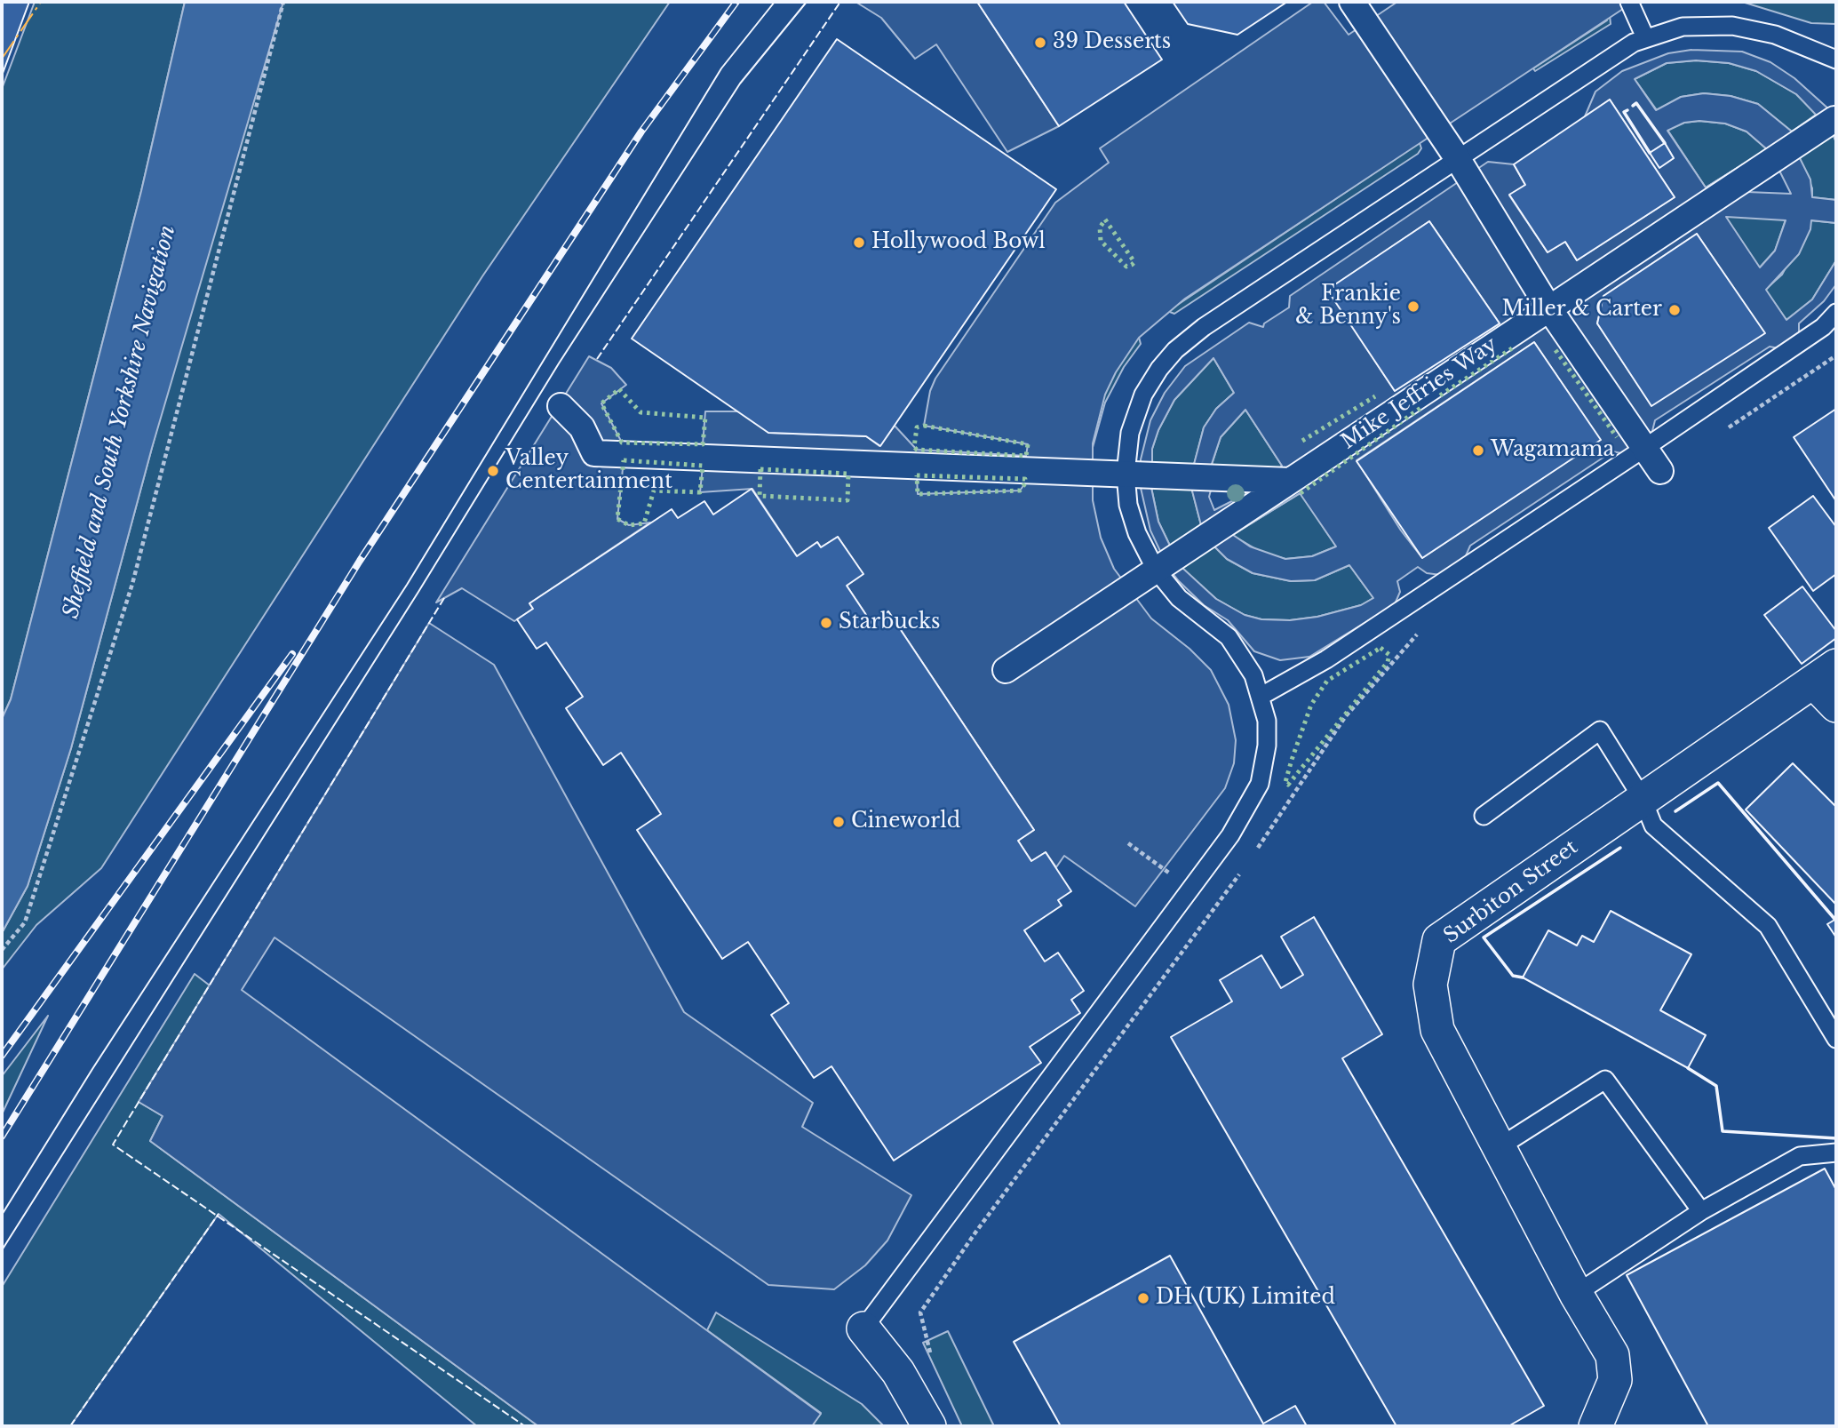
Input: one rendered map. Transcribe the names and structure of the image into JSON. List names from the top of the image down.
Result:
{
  "streets": {
    "street": ["Mike Jeffries Way", "Surbiton Street"]
  },
  "water": ["Sheffield and South Yorkshire Navigation"],
  "places": [
    "39 Desserts",
    "Hollywood Bowl",
    "Frankie & Benny's",
    "Miller & Carter",
    "Wagamama",
    "Valley Centertainment",
    "Starbucks",
    "Cineworld",
    "DH (UK) Limited"
  ]
}
